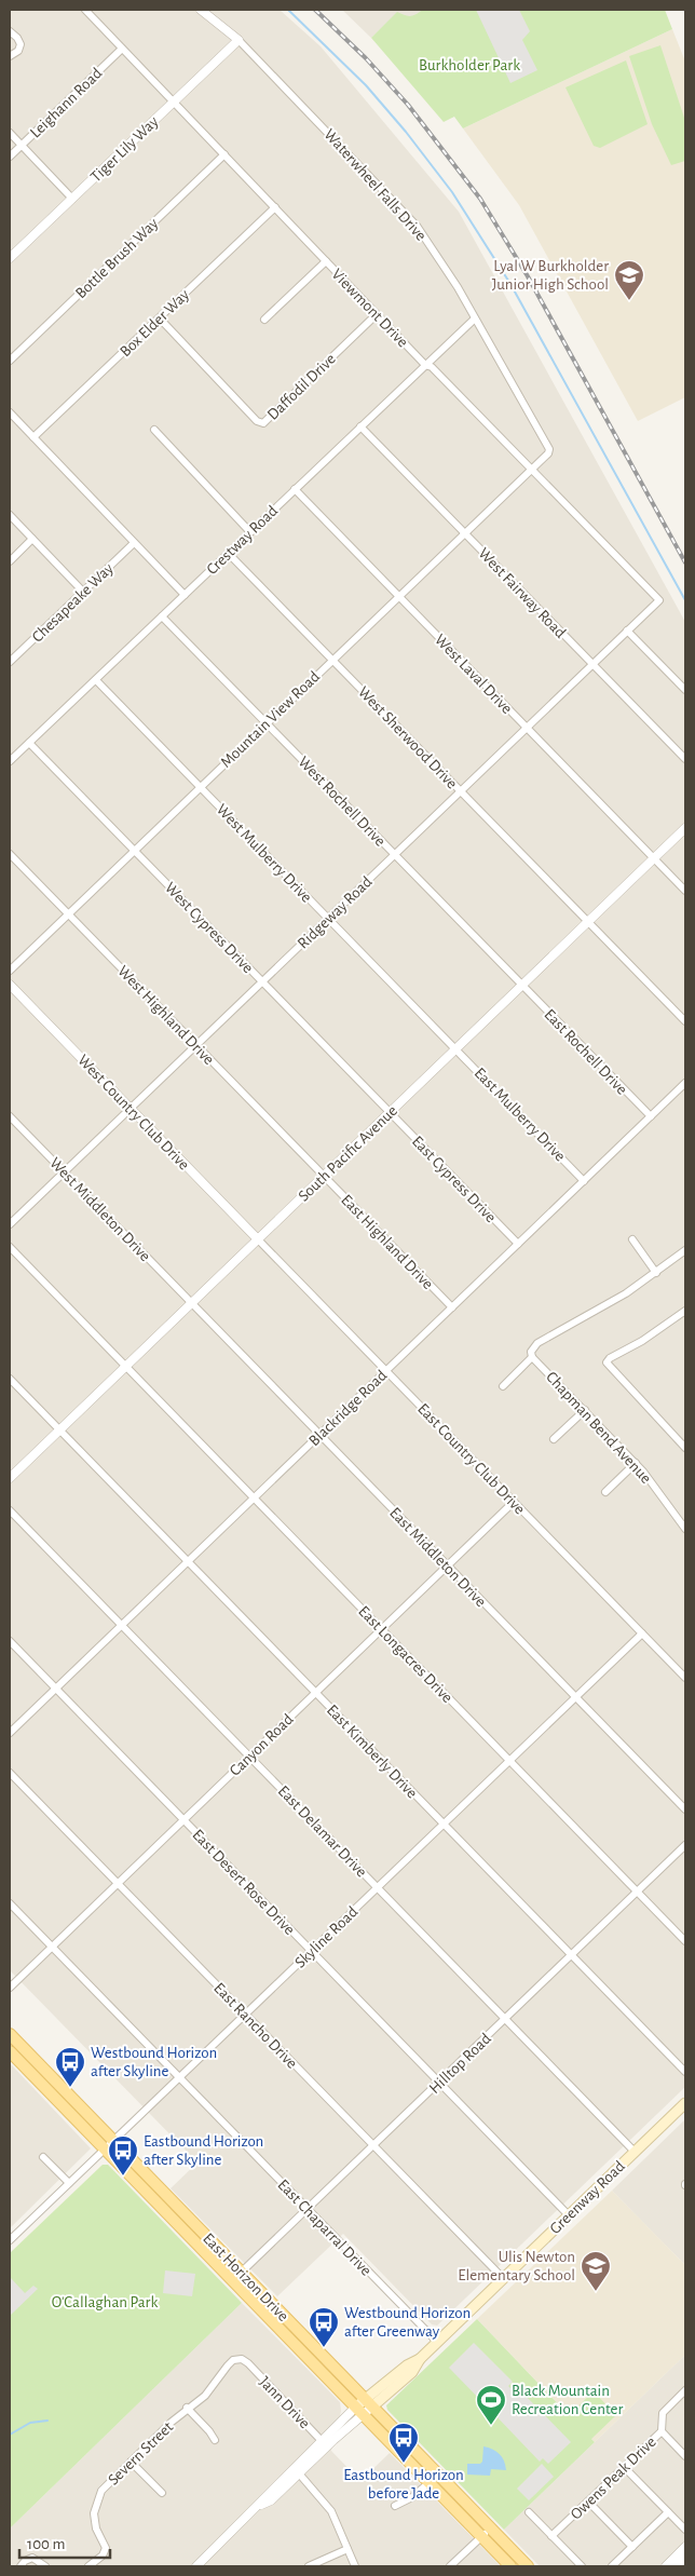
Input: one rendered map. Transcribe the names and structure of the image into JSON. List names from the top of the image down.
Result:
{
  "streets": {
    "main road": ["Greenway Road", "East Horizon Drive"],
    "street": [
      "Leighann Road",
      "Tiger Lily Way",
      "Waterwheel Falls Drive",
      "Bottle Brush Way",
      "Viewmont Drive",
      "Box Elder Way",
      "Daffodil Drive",
      "Crestway Road",
      "West Fairway Road",
      "Chesapeake Way",
      "West Laval Drive",
      "Mountain View Road",
      "West Sherwood Drive",
      "West Rochell Drive",
      "West Mulberry Drive",
      "Ridgeway Road",
      "West Cypress Drive",
      "West Highland Drive",
      "East Rochell Drive",
      "West Country Club Drive",
      "East Mulberry Drive",
      "South Pacific Avenue",
      "East Cypress Drive",
      "West Middleton Drive",
      "East Highland Drive",
      "Blackridge Road",
      "Chapman Bend Avenue",
      "East Country Club Drive",
      "East Middleton Drive",
      "East Longacres Drive",
      "Canyon Road",
      "East Kimberly Drive",
      "East Delamar Drive",
      "East Desert Rose Drive",
      "Skyline Road",
      "East Rancho Drive",
      "Hilltop Road",
      "East Chaparral Drive",
      "Jann Drive",
      "Severn Street",
      "Owens Peak Drive"
    ]
  },
  "crossings": [
    ["Leighann Road", "Viewmont Drive"],
    ["Tiger Lily Way", "Waterwheel Falls Drive"],
    ["Tiger Lily Way", "Viewmont Drive"],
    ["Waterwheel Falls Drive", "Viewmont Drive"],
    ["Waterwheel Falls Drive", "Crestway Road"],
    ["Waterwheel Falls Drive", "Mountain View Road"],
    ["Bottle Brush Way", "Viewmont Drive"],
    ["Viewmont Drive", "Box Elder Way"],
    ["Viewmont Drive", "Daffodil Drive"],
    ["Viewmont Drive", "Crestway Road"],
    ["Viewmont Drive", "Mountain View Road"],
    ["Viewmont Drive", "Ridgeway Road"],
    ["Box Elder Way", "Daffodil Drive"],
    ["Crestway Road", "West Fairway Road"],
    ["Crestway Road", "West Laval Drive"],
    ["Crestway Road", "West Sherwood Drive"],
    ["Crestway Road", "West Rochell Drive"],
    ["Crestway Road", "West Mulberry Drive"],
    ["Crestway Road", "West Cypress Drive"],
    ["West Fairway Road", "Mountain View Road"],
    ["West Fairway Road", "Ridgeway Road"],
    ["West Laval Drive", "Mountain View Road"],
    ["West Laval Drive", "Ridgeway Road"],
    ["West Laval Drive", "South Pacific Avenue"],
    ["Mountain View Road", "West Sherwood Drive"],
    ["Mountain View Road", "West Rochell Drive"],
    ["Mountain View Road", "West Mulberry Drive"],
    ["Mountain View Road", "West Cypress Drive"],
    ["Mountain View Road", "West Highland Drive"],
    ["West Sherwood Drive", "Ridgeway Road"],
    ["West Sherwood Drive", "South Pacific Avenue"],
    ["West Rochell Drive", "Ridgeway Road"],
    ["West Rochell Drive", "East Rochell Drive"],
    ["West Rochell Drive", "South Pacific Avenue"],
    ["West Mulberry Drive", "Ridgeway Road"],
    ["West Mulberry Drive", "East Mulberry Drive"],
    ["West Mulberry Drive", "South Pacific Avenue"],
    ["Ridgeway Road", "West Cypress Drive"],
    ["Ridgeway Road", "West Highland Drive"],
    ["Ridgeway Road", "West Country Club Drive"],
    ["Ridgeway Road", "West Middleton Drive"],
    ["West Cypress Drive", "South Pacific Avenue"],
    ["West Cypress Drive", "East Cypress Drive"],
    ["West Highland Drive", "South Pacific Avenue"],
    ["West Highland Drive", "East Highland Drive"],
    ["East Rochell Drive", "South Pacific Avenue"],
    ["East Rochell Drive", "Blackridge Road"],
    ["West Country Club Drive", "South Pacific Avenue"],
    ["West Country Club Drive", "East Country Club Drive"],
    ["East Mulberry Drive", "South Pacific Avenue"],
    ["East Mulberry Drive", "Blackridge Road"],
    ["South Pacific Avenue", "East Cypress Drive"],
    ["South Pacific Avenue", "West Middleton Drive"],
    ["South Pacific Avenue", "East Highland Drive"],
    ["South Pacific Avenue", "East Country Club Drive"],
    ["South Pacific Avenue", "East Middleton Drive"],
    ["South Pacific Avenue", "East Longacres Drive"],
    ["South Pacific Avenue", "East Kimberly Drive"],
    ["East Cypress Drive", "Blackridge Road"],
    ["West Middleton Drive", "East Middleton Drive"],
    ["East Highland Drive", "Blackridge Road"],
    ["Blackridge Road", "East Country Club Drive"],
    ["Blackridge Road", "East Middleton Drive"],
    ["Blackridge Road", "East Longacres Drive"],
    ["Blackridge Road", "East Kimberly Drive"],
    ["Blackridge Road", "East Delamar Drive"],
    ["Blackridge Road", "East Desert Rose Drive"],
    ["East Country Club Drive", "Canyon Road"],
    ["East Country Club Drive", "Skyline Road"],
    ["East Middleton Drive", "Canyon Road"],
    ["East Middleton Drive", "Skyline Road"],
    ["East Longacres Drive", "Canyon Road"],
    ["East Longacres Drive", "Skyline Road"],
    ["East Longacres Drive", "Hilltop Road"],
    ["Canyon Road", "East Kimberly Drive"],
    ["Canyon Road", "East Delamar Drive"],
    ["Canyon Road", "East Desert Rose Drive"],
    ["Canyon Road", "East Rancho Drive"],
    ["Canyon Road", "East Chaparral Drive"],
    ["East Kimberly Drive", "Skyline Road"],
    ["East Kimberly Drive", "Hilltop Road"],
    ["East Delamar Drive", "Skyline Road"],
    ["East Delamar Drive", "Hilltop Road"],
    ["East Delamar Drive", "Greenway Road"],
    ["East Desert Rose Drive", "Skyline Road"],
    ["East Desert Rose Drive", "Hilltop Road"],
    ["East Desert Rose Drive", "Greenway Road"],
    ["Skyline Road", "East Rancho Drive"],
    ["Skyline Road", "East Chaparral Drive"],
    ["Skyline Road", "East Horizon Drive"],
    ["East Rancho Drive", "Hilltop Road"],
    ["East Rancho Drive", "Greenway Road"],
    ["Hilltop Road", "East Chaparral Drive"],
    ["Hilltop Road", "East Horizon Drive"],
    ["Greenway Road", "East Chaparral Drive"],
    ["Greenway Road", "East Horizon Drive"],
    ["Greenway Road", "Jann Drive"],
    ["Jann Drive", "Severn Street"]
  ],
  "parks": ["Burkholder Park", "O'Callaghan Park"],
  "places": {
    "school or university": ["Lyal W Burkholder Junior High School", "Ulis Newton Elementary School"],
    "bus stop": [
      "Westbound Horizon after Skyline",
      "Eastbound Horizon after Skyline",
      "Westbound Horizon after Greenway",
      "Eastbound Horizon before Jade"
    ],
    "sports": ["Black Mountain Recreation Center"]
  },
  "scale_bar": "100 m"
}
